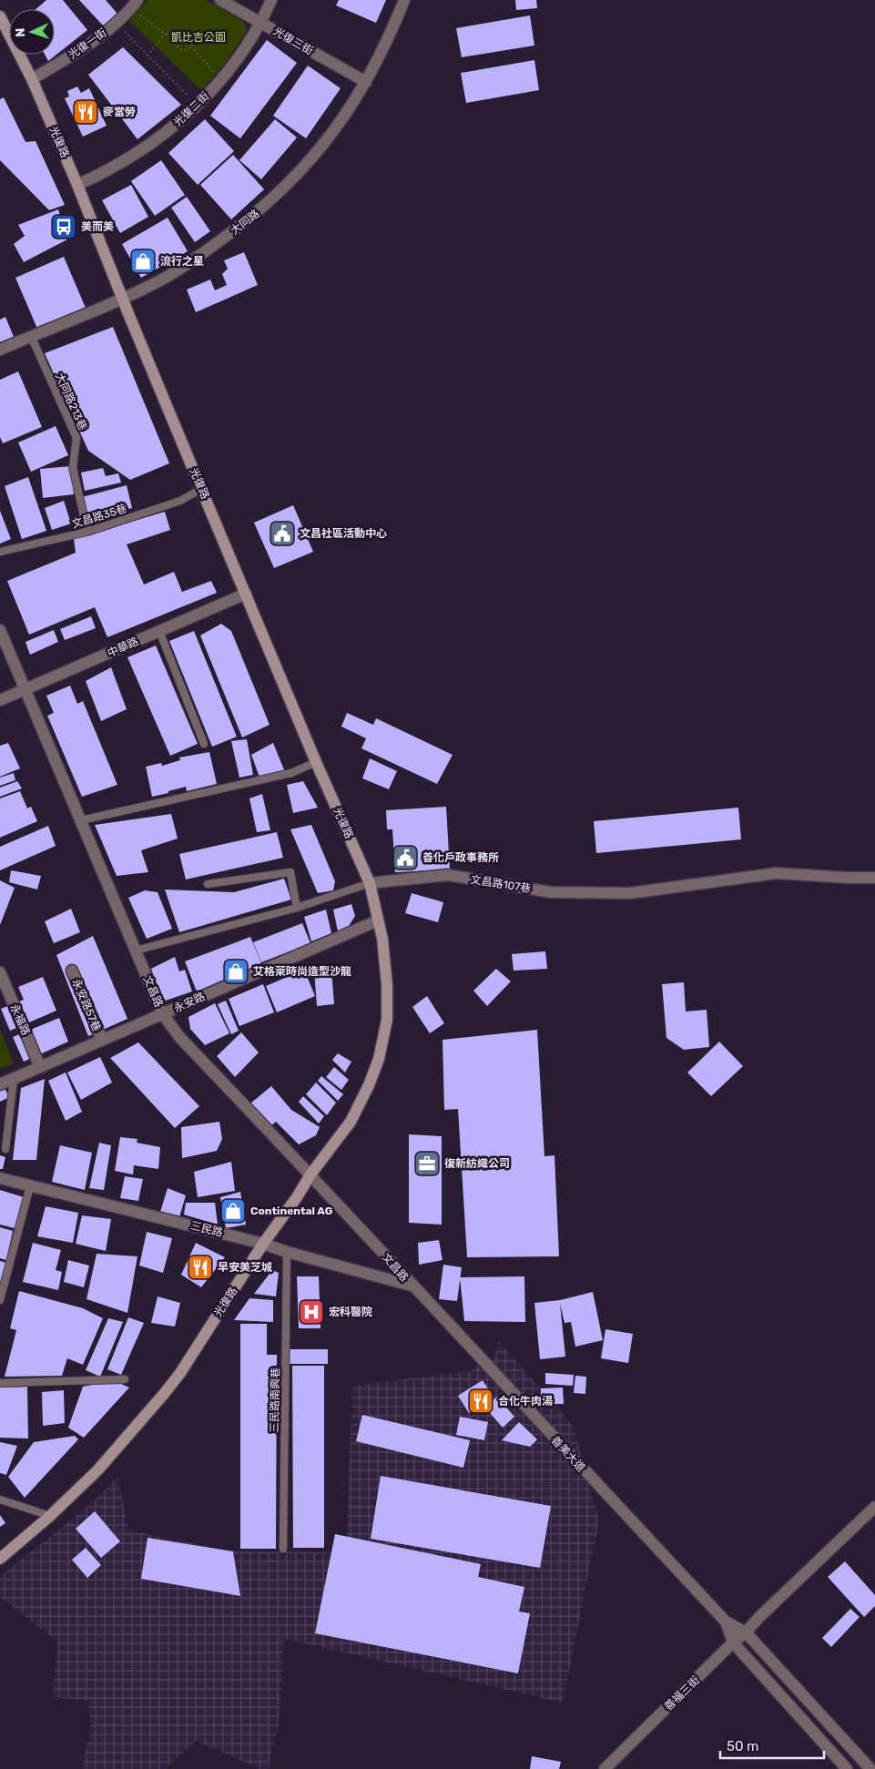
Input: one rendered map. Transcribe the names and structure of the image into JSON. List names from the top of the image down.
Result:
{
  "streets": {
    "main road": ["光復路"],
    "street": [
      "光復三街",
      "光復一街",
      "光復二街",
      "大同路",
      "中華路",
      "文昌路107巷",
      "文昌路",
      "永安路",
      "永安路57巷",
      "永福路",
      "三民路",
      "善美大道",
      "善福三街"
    ],
    "lane": ["大同路213巷", "文昌路35巷", "三民路南興巷"]
  },
  "crossings": [
    ["光復三街", "光復二街"],
    ["光復三街", "大同路"],
    ["光復一街", "光復路"],
    ["光復二街", "光復路"],
    ["光復路", "大同路"],
    ["光復路", "文昌路35巷"],
    ["光復路", "中華路"],
    ["光復路", "文昌路107巷"],
    ["光復路", "文昌路"],
    ["光復路", "永安路"],
    ["光復路", "三民路"],
    ["大同路", "大同路213巷"],
    ["大同路213巷", "文昌路35巷"],
    ["中華路", "文昌路"],
    ["文昌路107巷", "文昌路"],
    ["文昌路", "永安路"],
    ["文昌路", "三民路"],
    ["文昌路", "善美大道"],
    ["永安路", "永安路57巷"],
    ["永安路", "永福路"],
    ["三民路", "三民路南興巷"],
    ["三民路", "善美大道"],
    ["善美大道", "善福三街"]
  ],
  "parks": ["凱比吉公園"],
  "places": {
    "restaurant": ["麥當勞", "早安美芝城", "合化牛肉湯"],
    "bus stop": ["美而美"],
    "shop": ["流行之星", "艾格萊時尚造型沙龍", "Continental AG"],
    "public building": ["文昌社區活動中心", "善化戶政事務所"],
    "office": ["復新紡織公司"],
    "hospital": ["宏科醫院"]
  },
  "scale_bar": "50 m",
  "north": "left"
}
